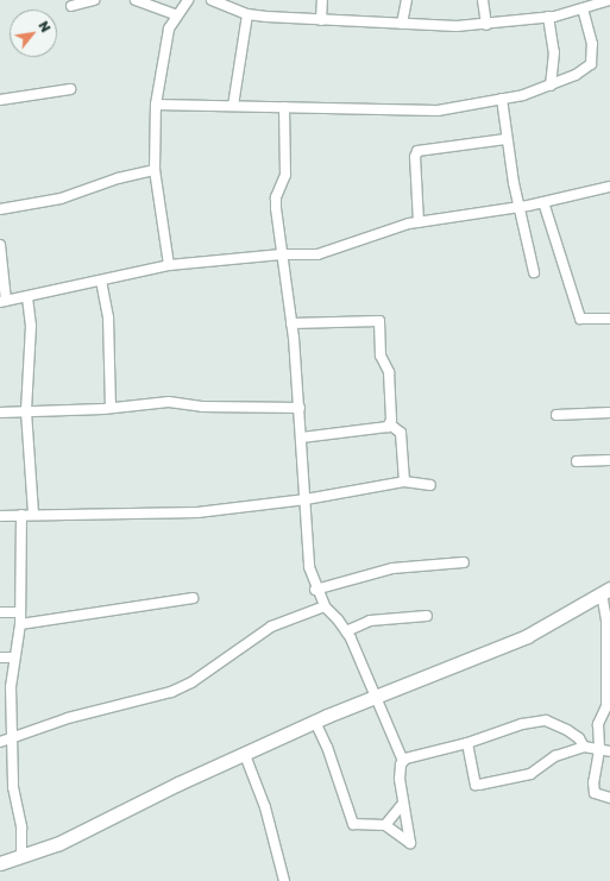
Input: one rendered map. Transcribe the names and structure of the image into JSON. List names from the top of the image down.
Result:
{
  "north": "top right"
}
